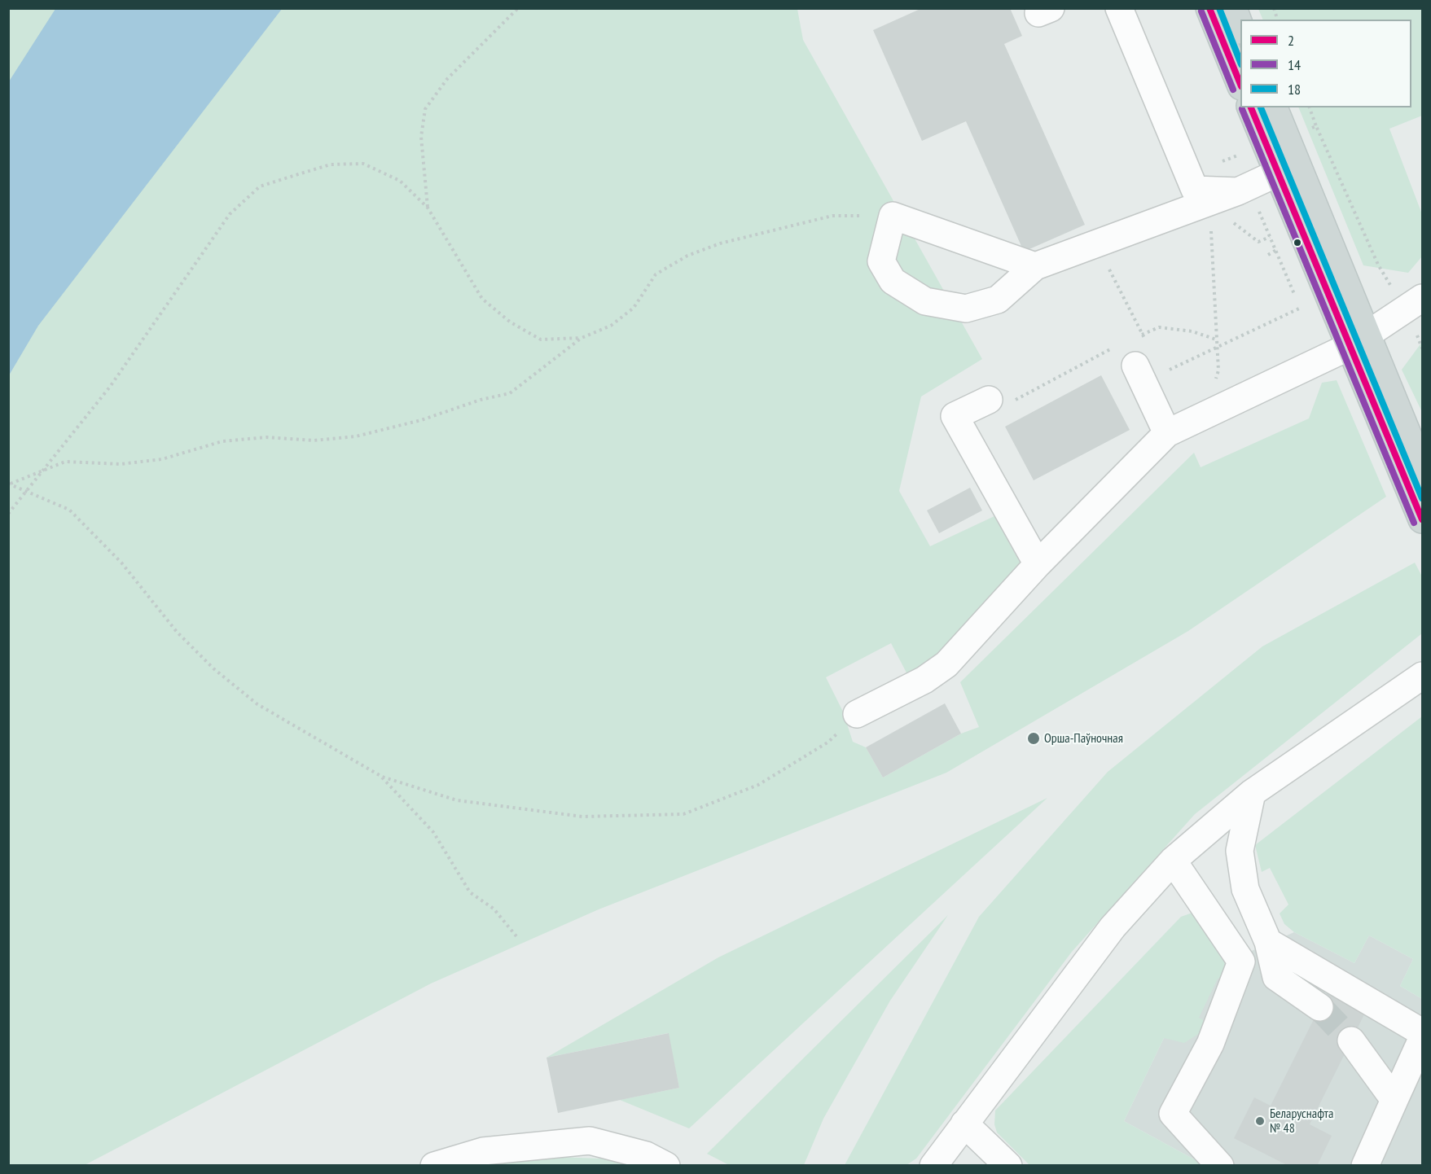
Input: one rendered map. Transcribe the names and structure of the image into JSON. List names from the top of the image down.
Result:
{
  "places": ["Орша-Паўночная", "Беларуснафта № 48"],
  "lines": ["transit line 2", "transit line 18", "transit line 14"],
  "legend": ["2", "14", "18"]
}
